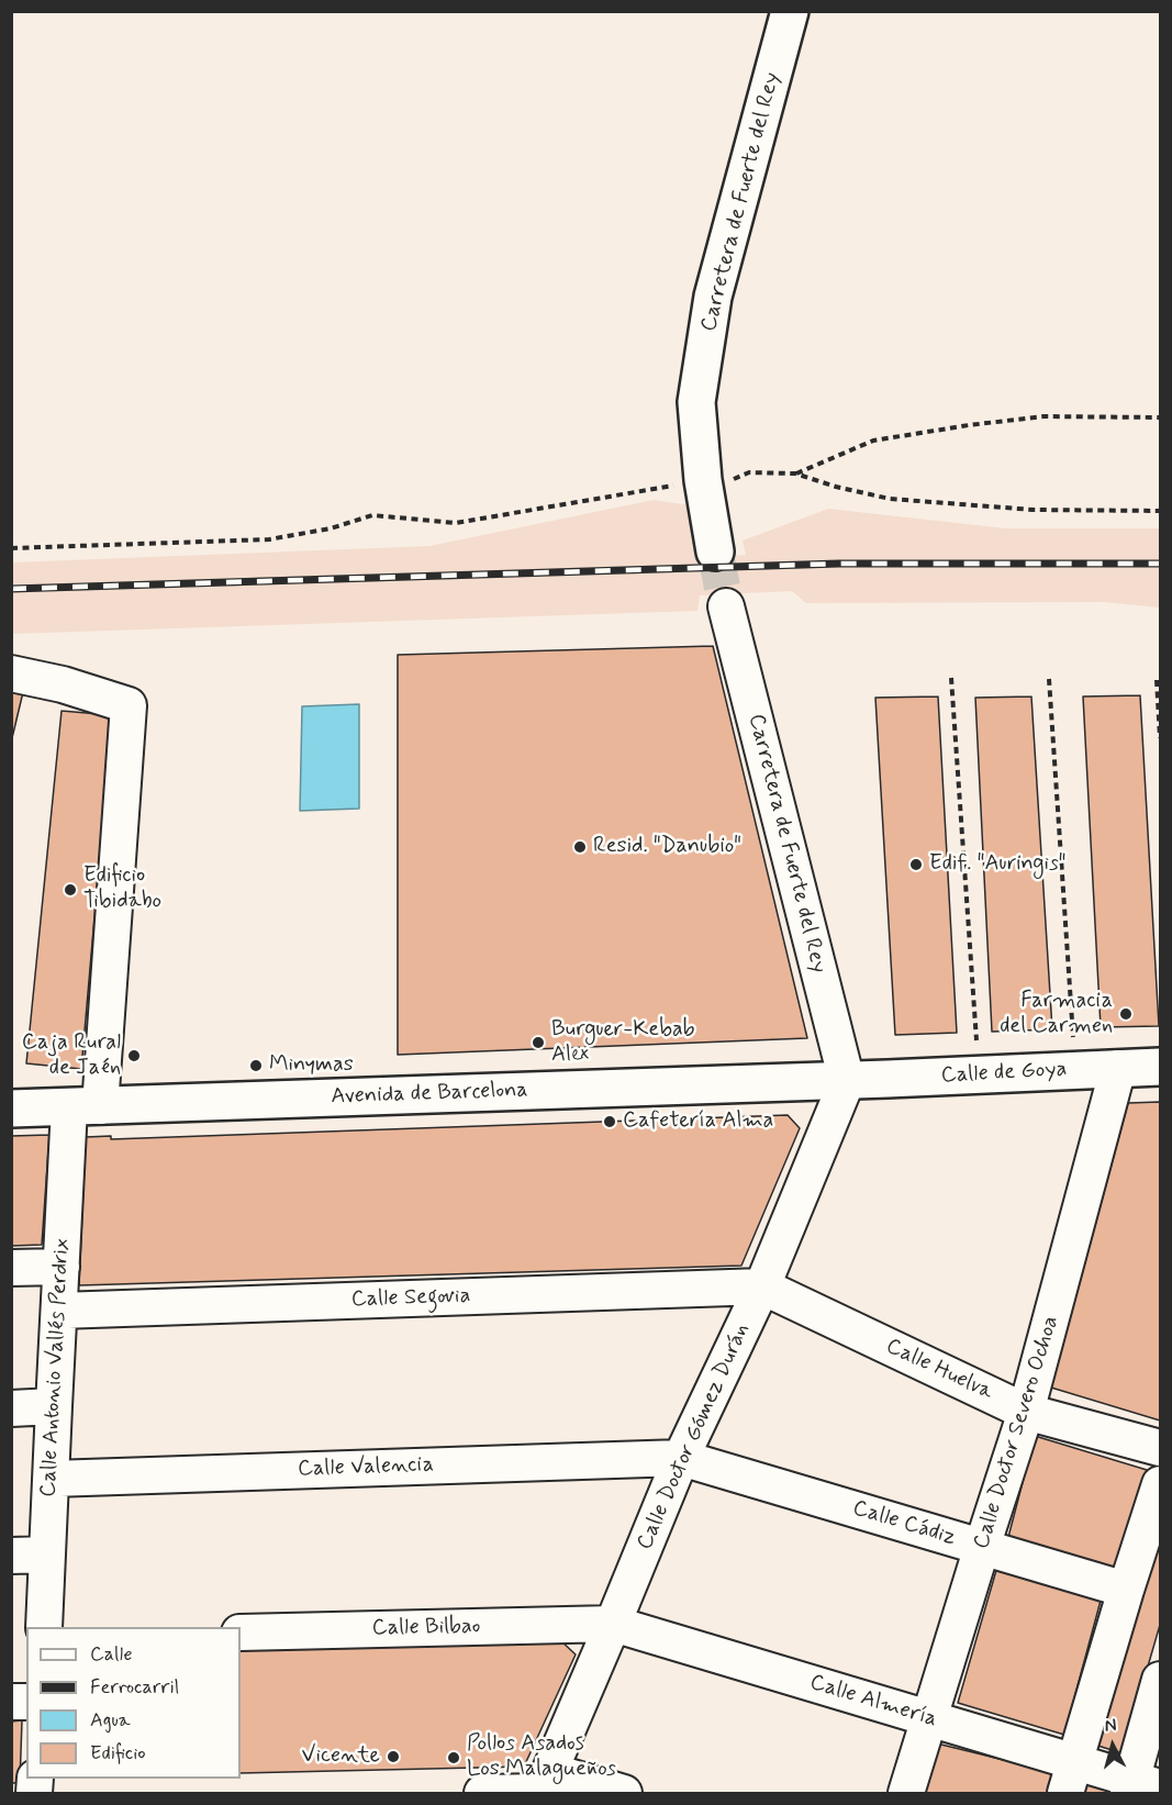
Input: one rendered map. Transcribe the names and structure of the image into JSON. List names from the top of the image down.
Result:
{
  "streets": {
    "street": [
      "Carretera de Fuerte del Rey",
      "Calle de Goya",
      "Avenida de Barcelona",
      "Calle Segovia",
      "Calle Antonio Vallés Perdrix",
      "Calle Huelva",
      "Calle Doctor Severo Ochoa",
      "Calle Doctor Gómez Durán",
      "Calle Valencia",
      "Calle Cádiz",
      "Calle Bilbao",
      "Calle Almería"
    ]
  },
  "crossings": [
    ["Carretera de Fuerte del Rey", "Calle de Goya"],
    ["Carretera de Fuerte del Rey", "Avenida de Barcelona"],
    ["Carretera de Fuerte del Rey", "Calle Doctor Gómez Durán"],
    ["Calle de Goya", "Avenida de Barcelona"],
    ["Calle de Goya", "Calle Doctor Severo Ochoa"],
    ["Calle de Goya", "Calle Doctor Gómez Durán"],
    ["Avenida de Barcelona", "Calle Antonio Vallés Perdrix"],
    ["Avenida de Barcelona", "Calle Doctor Gómez Durán"],
    ["Calle Segovia", "Calle Antonio Vallés Perdrix"],
    ["Calle Segovia", "Calle Huelva"],
    ["Calle Segovia", "Calle Doctor Gómez Durán"],
    ["Calle Antonio Vallés Perdrix", "Calle Valencia"],
    ["Calle Huelva", "Calle Doctor Severo Ochoa"],
    ["Calle Huelva", "Calle Doctor Gómez Durán"],
    ["Calle Doctor Severo Ochoa", "Calle Cádiz"],
    ["Calle Doctor Severo Ochoa", "Calle Almería"],
    ["Calle Doctor Gómez Durán", "Calle Valencia"],
    ["Calle Doctor Gómez Durán", "Calle Cádiz"],
    ["Calle Doctor Gómez Durán", "Calle Bilbao"],
    ["Calle Doctor Gómez Durán", "Calle Almería"],
    ["Calle Valencia", "Calle Cádiz"],
    ["Calle Bilbao", "Calle Almería"]
  ],
  "places": [
    "Resid. \"Danubio\"",
    "Edif. \"Auringis\"",
    "Edificio Tibidabo",
    "Farmacia del Carmen",
    "Burguer-Kebab Alex",
    "Caja Rural de Jaén",
    "Minymas",
    "Cafetería Alma",
    "Vicente",
    "Pollos Asados Los Malagueños"
  ],
  "legend": [
    "Calle",
    "Ferrocarril",
    "Agua",
    "Edificio"
  ],
  "north": "top"
}
